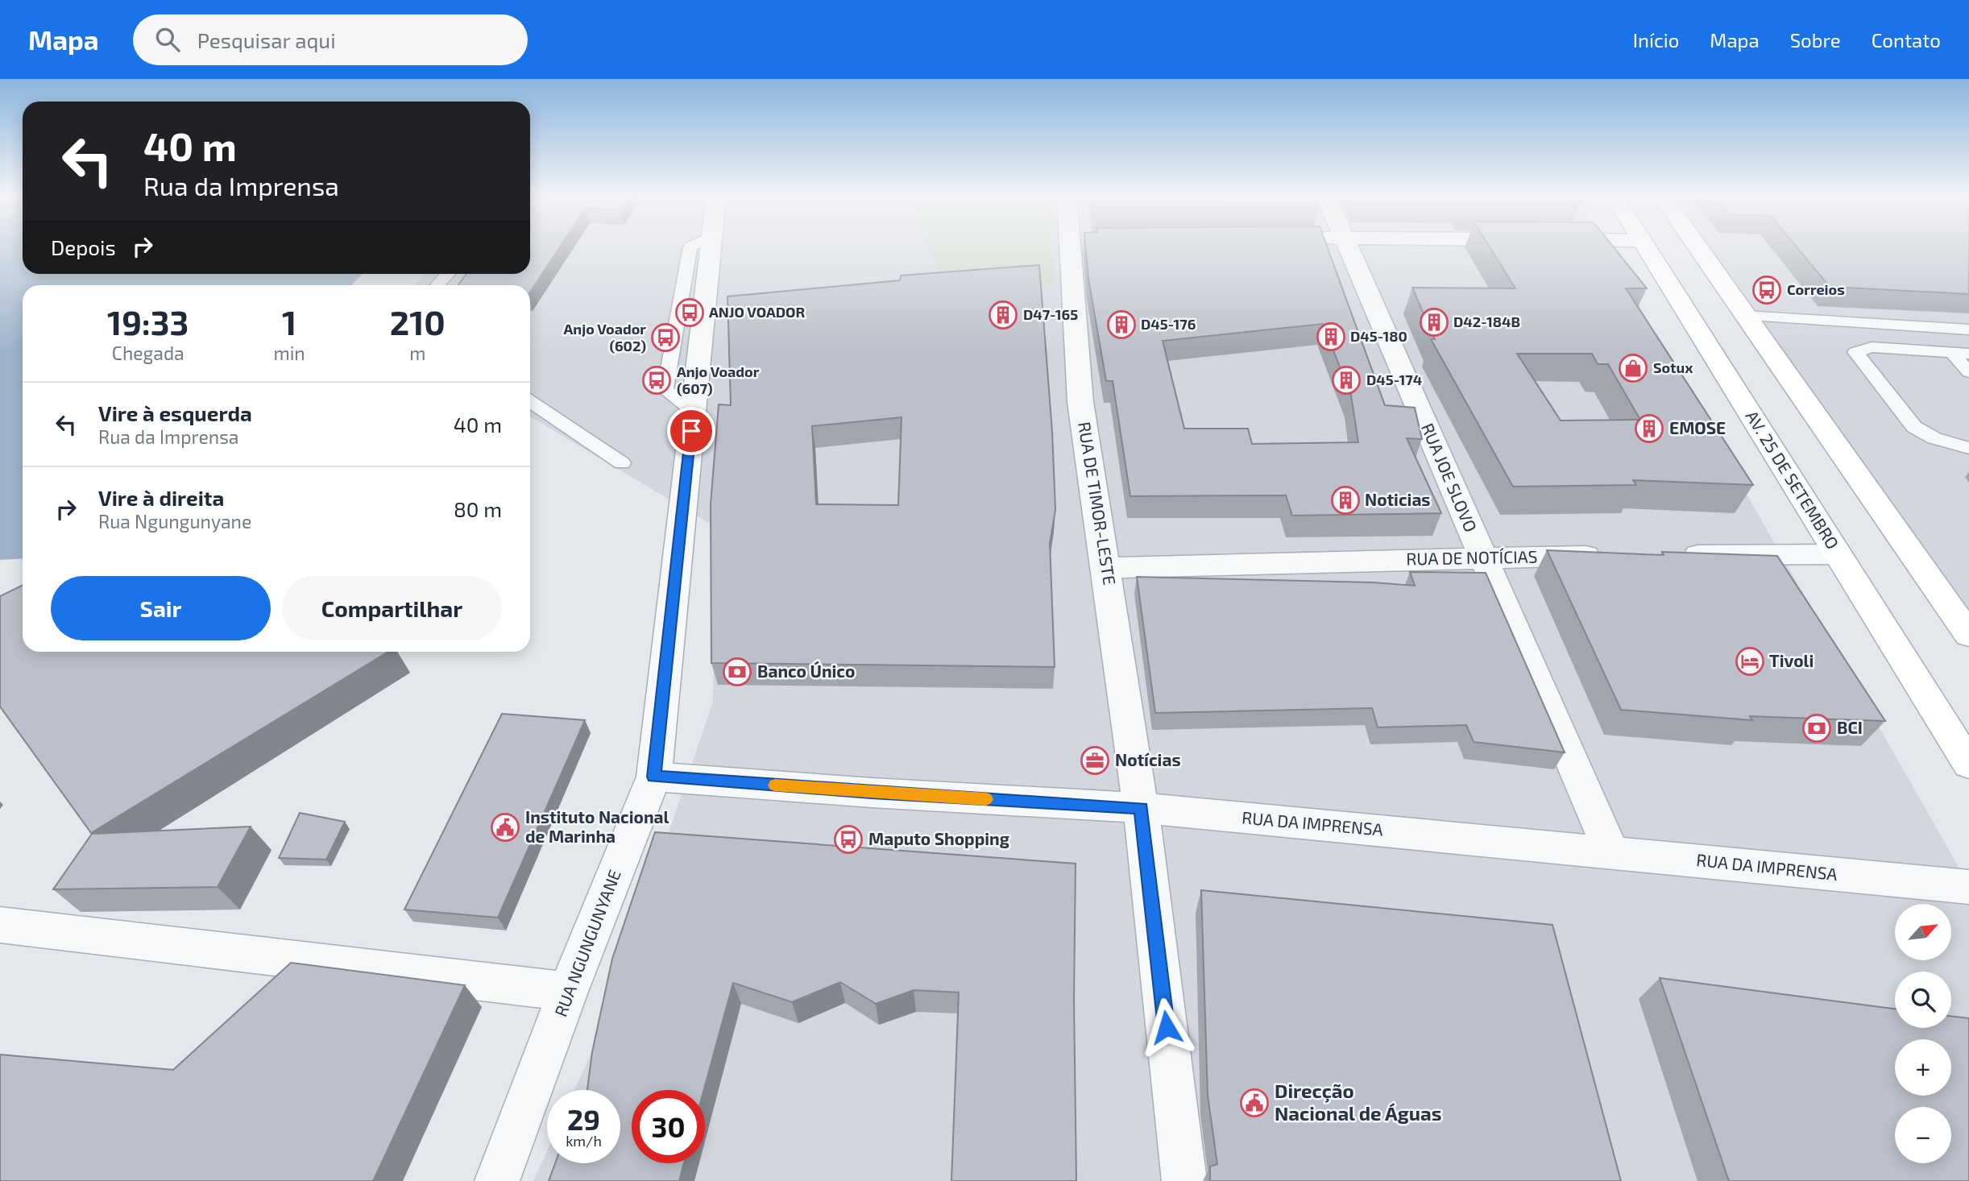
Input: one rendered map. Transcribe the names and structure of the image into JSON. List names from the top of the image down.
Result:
{
  "streets": {
    "main road": ["AV. 25 DE SETEMBRO"],
    "street": [
      "RUA JOE SLOVO",
      "RUA DE TIMOR-LESTE",
      "RUA DE NOTÍCIAS",
      "RUA DA IMPRENSA",
      "RUA NGUNGUNYANE"
    ]
  },
  "crossings": [
    ["RUA JOE SLOVO", "RUA DE NOTÍCIAS"],
    ["RUA JOE SLOVO", "RUA DA IMPRENSA"],
    ["RUA DE TIMOR-LESTE", "RUA DE NOTÍCIAS"],
    ["RUA DE TIMOR-LESTE", "RUA DA IMPRENSA"],
    ["RUA DA IMPRENSA", "RUA NGUNGUNYANE"]
  ],
  "places": {
    "bus stop": [
      "Correios",
      "ANJO VOADOR",
      "Anjo Voador (602)",
      "Anjo Voador (607)",
      "Maputo Shopping"
    ],
    "building": [
      "D47-165",
      "D42-184B",
      "D45-176",
      "D45-180",
      "D45-174",
      "EMOSE",
      "Noticias"
    ],
    "shop": ["Sotux"],
    "hotel": ["Tivoli"],
    "bank": ["Banco Único", "BCI"],
    "office": ["Notícias"],
    "public building": ["Instituto Nacional de Marinha", "Direcção Nacional de Águas"]
  },
  "north": "top right",
  "page": {
    "header": "Mapa",
    "search": "Pesquisar aqui",
    "nav": [
      "Início",
      "Mapa",
      "Sobre",
      "Contato"
    ],
    "turn": ["40 m", "Rua da Imprensa"],
    "then": "Depois",
    "eta": [
      "19:33",
      "Chegada",
      "1",
      "min",
      "210",
      "m"
    ],
    "list": [
      {
        "name": "Vire à esquerda",
        "note": "Rua da Imprensa",
        "value": "40 m"
      },
      {
        "name": "Vire à direita",
        "note": "Rua Ngungunyane",
        "value": "80 m"
      }
    ],
    "buttons": ["Sair", "Compartilhar"],
    "map_buttons": ["+", "−"],
    "speed": "29 km/h",
    "limit": "30"
  }
}
